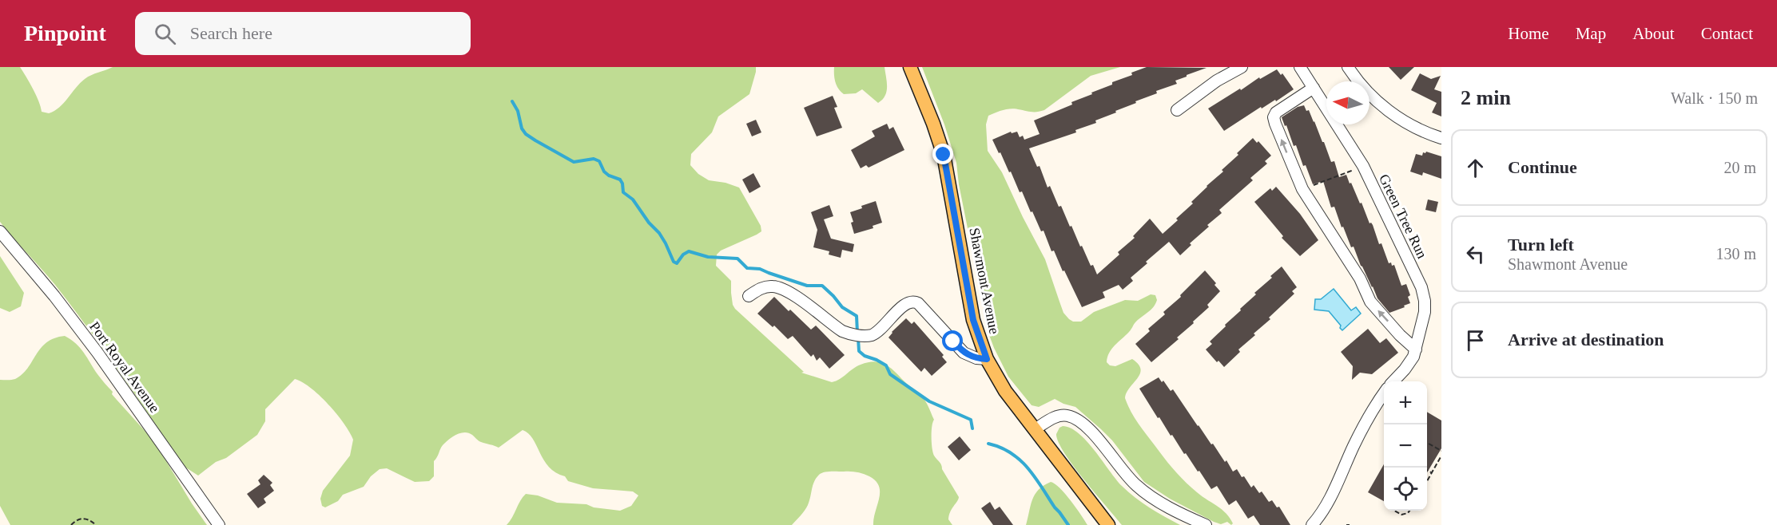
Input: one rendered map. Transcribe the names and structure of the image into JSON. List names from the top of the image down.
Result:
{
  "streets": {
    "main road": ["Shawmont Avenue"],
    "street": ["Green Tree Run", "Port Royal Avenue"]
  },
  "north": "left",
  "page": {
    "header": "Pinpoint",
    "search": "Search here",
    "nav": [
      "Home",
      "Map",
      "About",
      "Contact"
    ],
    "heading": ["2 min", "Walk · 150 m"],
    "list": [
      ["Continue", "20 m"],
      ["Turn left", "Shawmont Avenue", "130 m"],
      "Arrive at destination"
    ],
    "map_buttons": ["+", "−"]
  }
}
